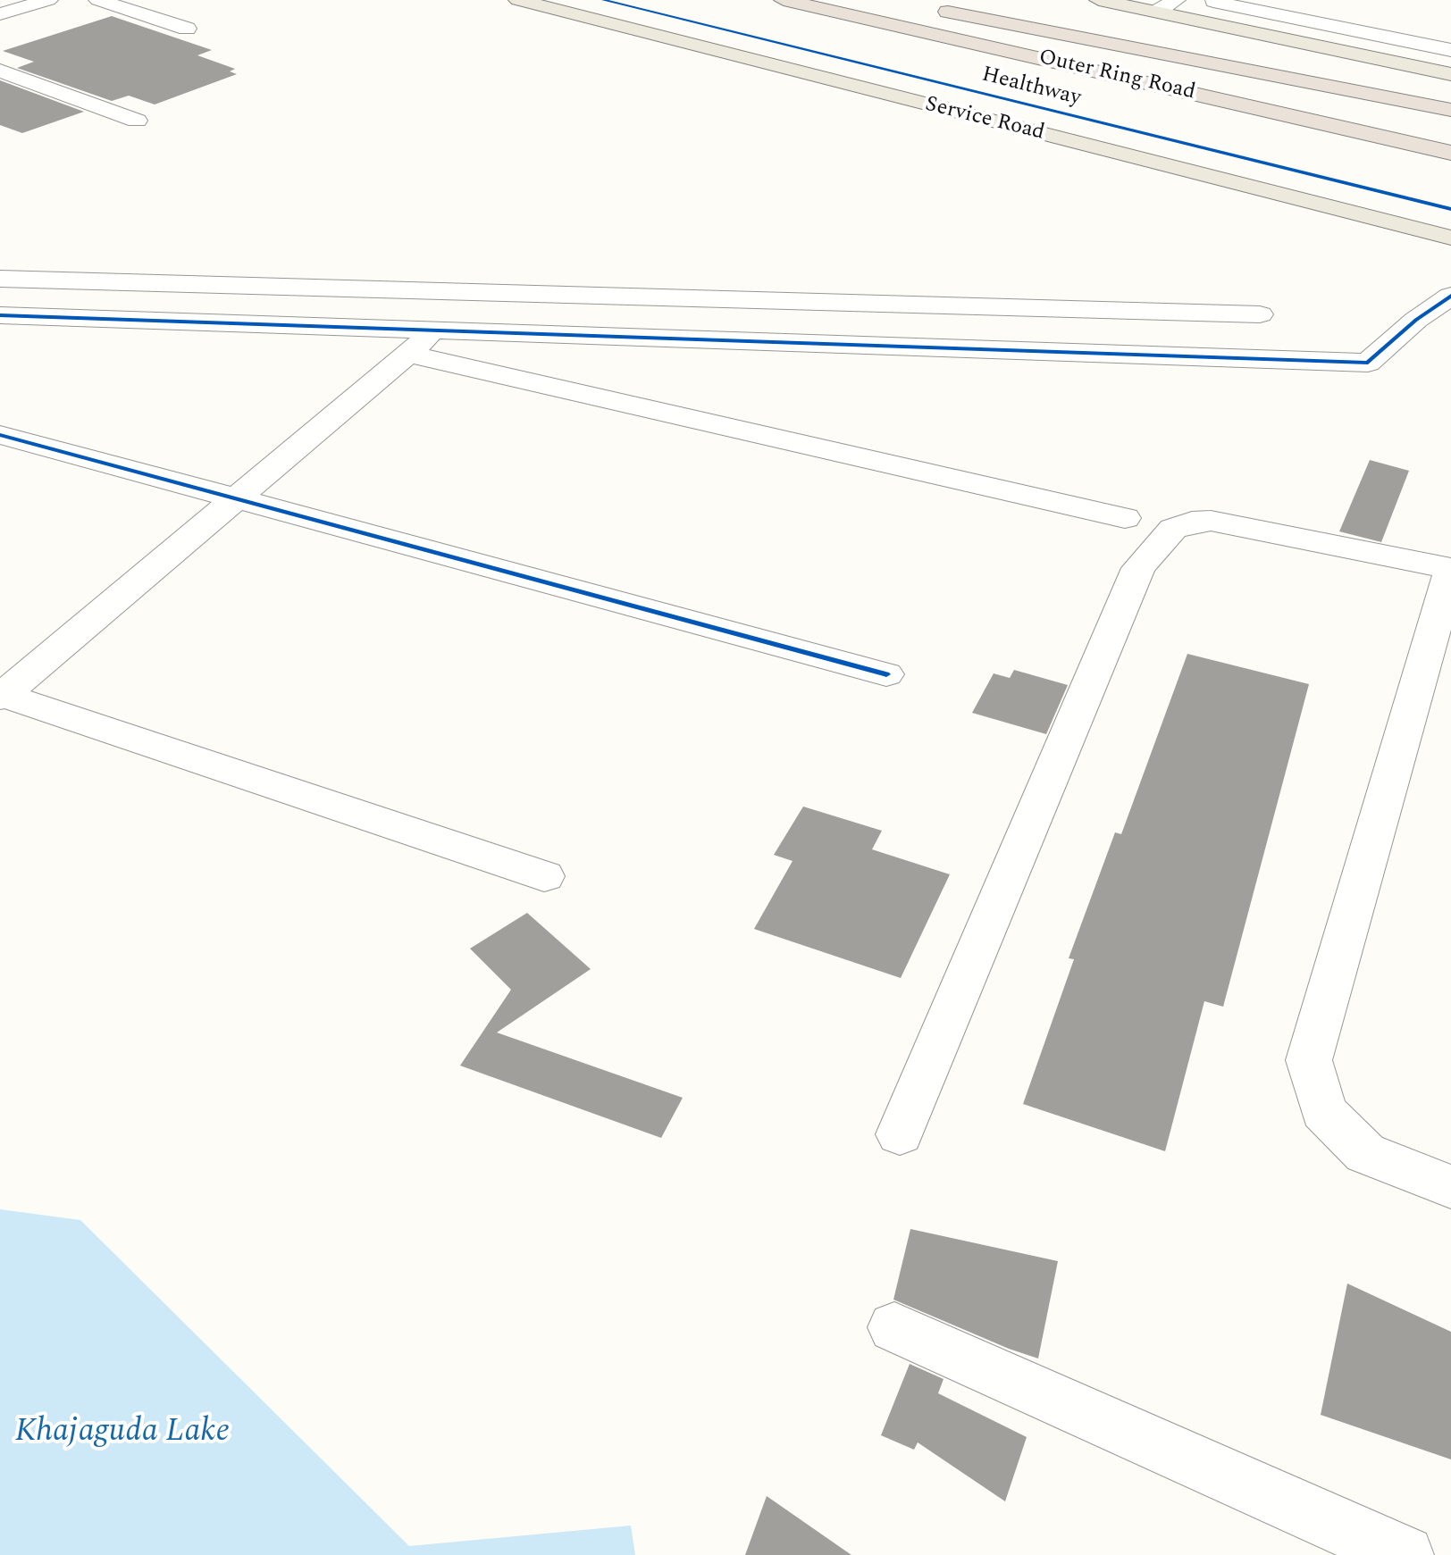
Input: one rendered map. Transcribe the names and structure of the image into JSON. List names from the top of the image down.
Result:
{
  "streets": {
    "highway": ["Outer Ring Road"],
    "main road": ["Service Road"],
    "cycle path": ["Healthway"]
  },
  "water": ["Khajaguda Lake"]
}
